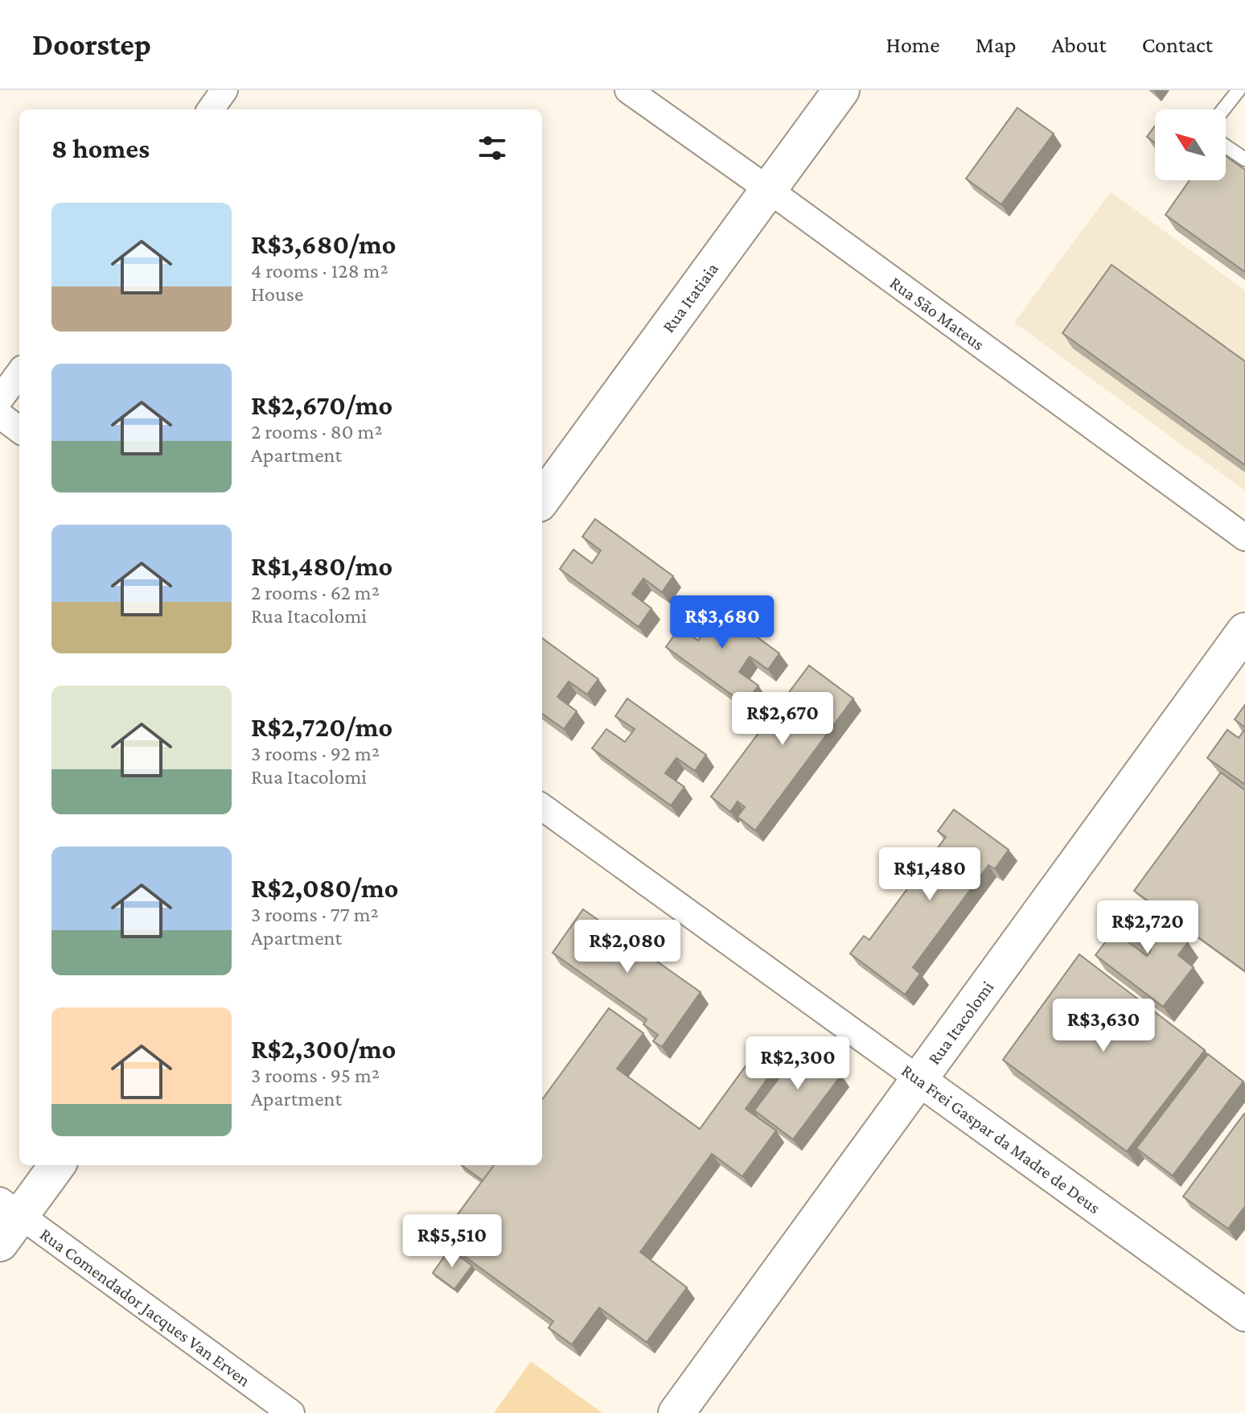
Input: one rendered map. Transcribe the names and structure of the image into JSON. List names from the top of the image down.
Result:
{
  "streets": {
    "main road": ["Rua Itatiaia", "Rua Itacolomi"],
    "street": ["Rua São Mateus", "Rua Frei Gaspar da Madre de Deus", "Rua Comendador Jacques Van Erven"]
  },
  "crossings": [
    ["Rua Itatiaia", "Rua São Mateus"],
    ["Rua Itacolomi", "Rua Frei Gaspar da Madre de Deus"]
  ],
  "north": "top left",
  "page": {
    "header": "Doorstep",
    "nav": [
      "Home",
      "Map",
      "About",
      "Contact"
    ],
    "heading": "8 homes",
    "list": [
      {
        "name": "R$3,680/mo",
        "note": "4 rooms · 128 m² · House"
      },
      {
        "name": "R$2,670/mo",
        "note": "2 rooms · 80 m² · Apartment"
      },
      {
        "name": "R$1,480/mo",
        "note": "2 rooms · 62 m² · Rua Itacolomi"
      },
      {
        "name": "R$2,720/mo",
        "note": "3 rooms · 92 m² · Rua Itacolomi"
      },
      {
        "name": "R$2,080/mo",
        "note": "3 rooms · 77 m² · Apartment"
      },
      {
        "name": "R$2,300/mo",
        "note": "3 rooms · 95 m² · Apartment"
      }
    ],
    "price": [
      "R$3,680",
      "R$2,670",
      "R$1,480",
      "R$2,720",
      "R$2,080",
      "R$3,630",
      "R$2,300",
      "R$5,510"
    ]
  }
}
